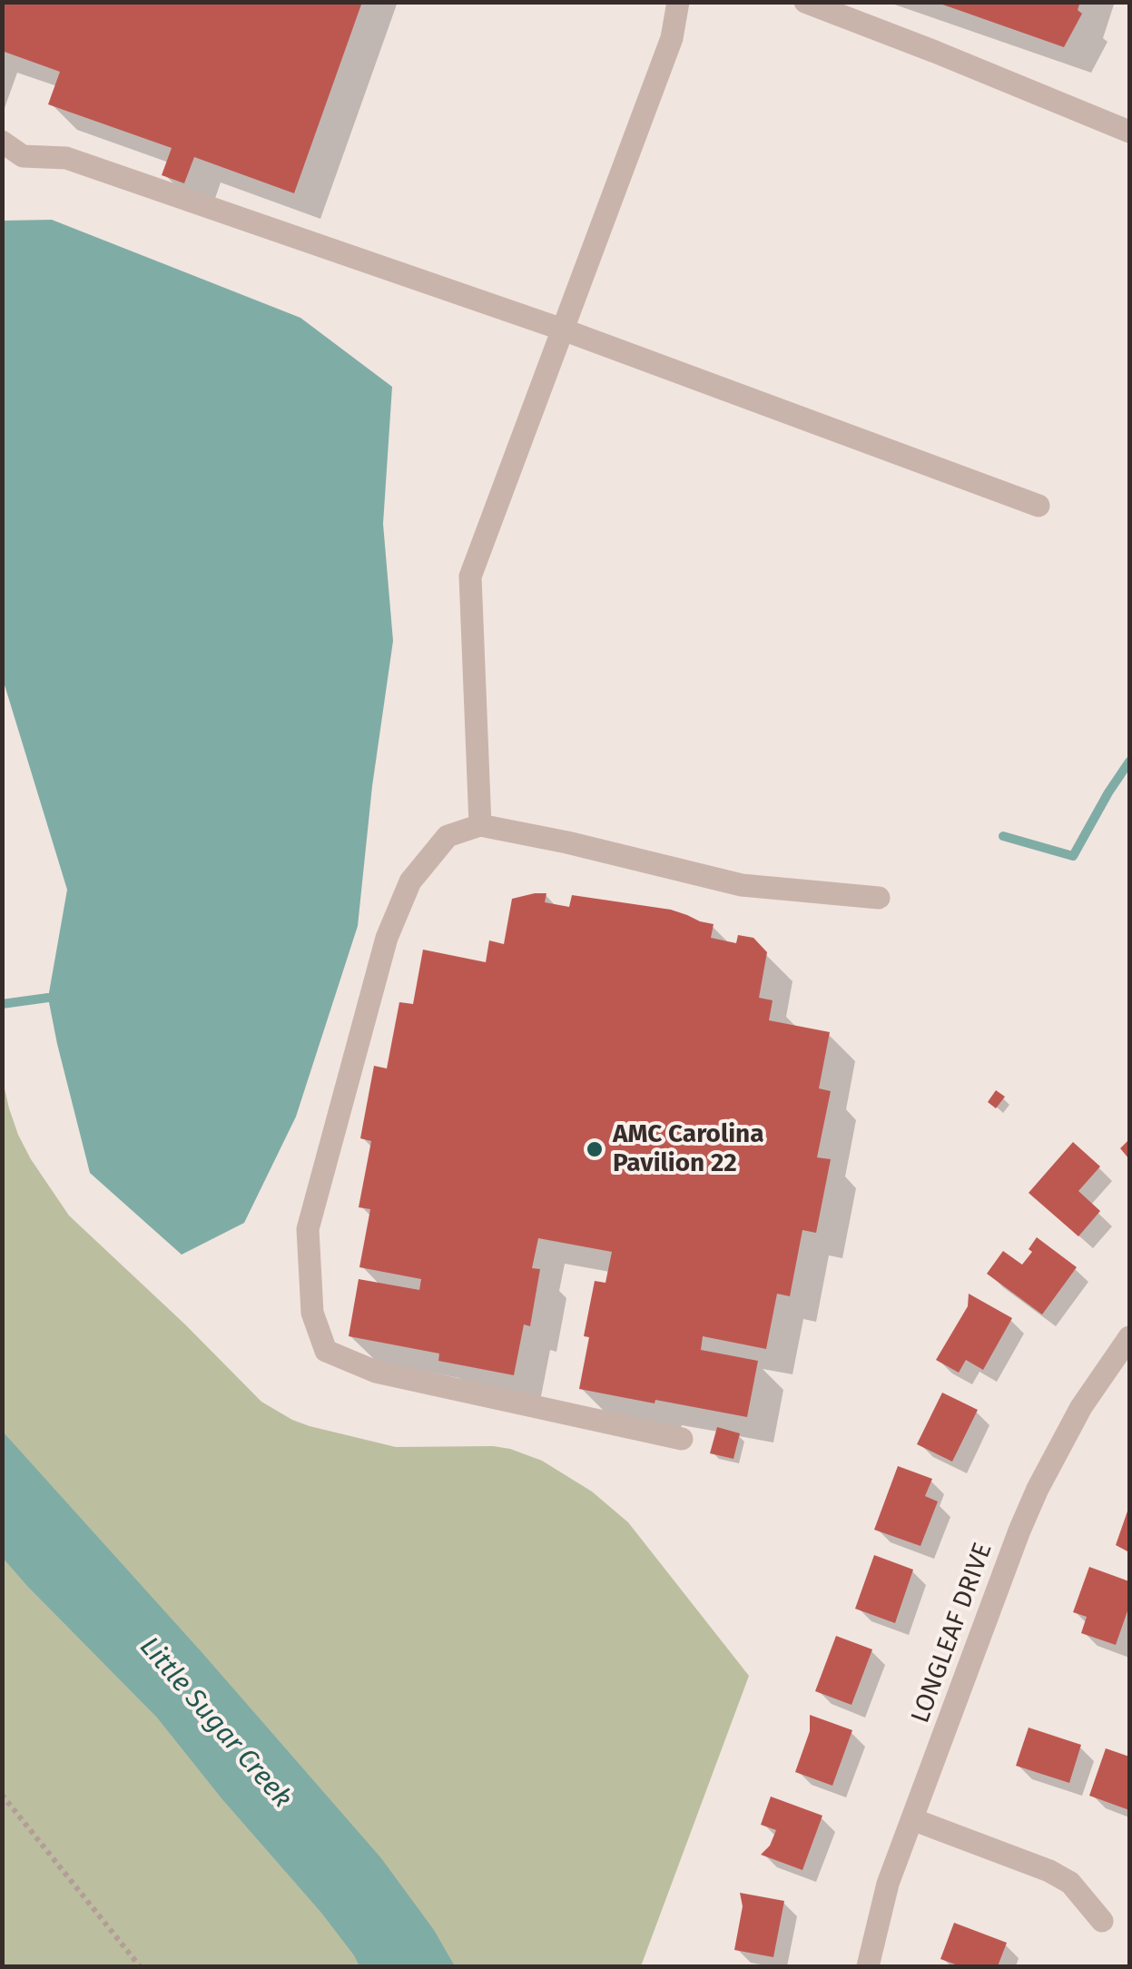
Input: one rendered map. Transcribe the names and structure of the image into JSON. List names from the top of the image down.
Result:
{
  "streets": {
    "street": ["LONGLEAF DRIVE"]
  },
  "water": ["Little Sugar Creek"],
  "places": ["AMC Carolina Pavilion 22"]
}
